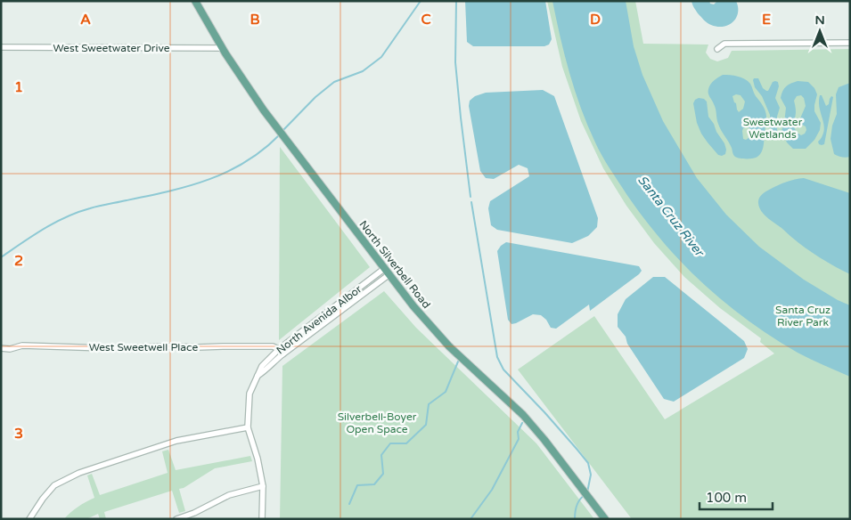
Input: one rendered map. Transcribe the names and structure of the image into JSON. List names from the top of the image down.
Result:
{
  "streets": {
    "main road": ["North Silverbell Road"],
    "street": ["West Sweetwater Drive", "North Avenida Albor", "West Sweetwell Place"]
  },
  "crossings": [
    ["West Sweetwater Drive", "North Silverbell Road"],
    ["North Silverbell Road", "North Avenida Albor"],
    ["North Avenida Albor", "West Sweetwell Place"]
  ],
  "water": ["Santa Cruz River"],
  "parks": ["Sweetwater Wetlands", "Santa Cruz River Park", "Silverbell-Boyer Open Space"],
  "scale_bar": "100 m",
  "north": "top",
  "grid": {
    "columns": [
      "A",
      "B",
      "C",
      "D",
      "E"
    ],
    "rows": ["1", "2", "3"]
  }
}
